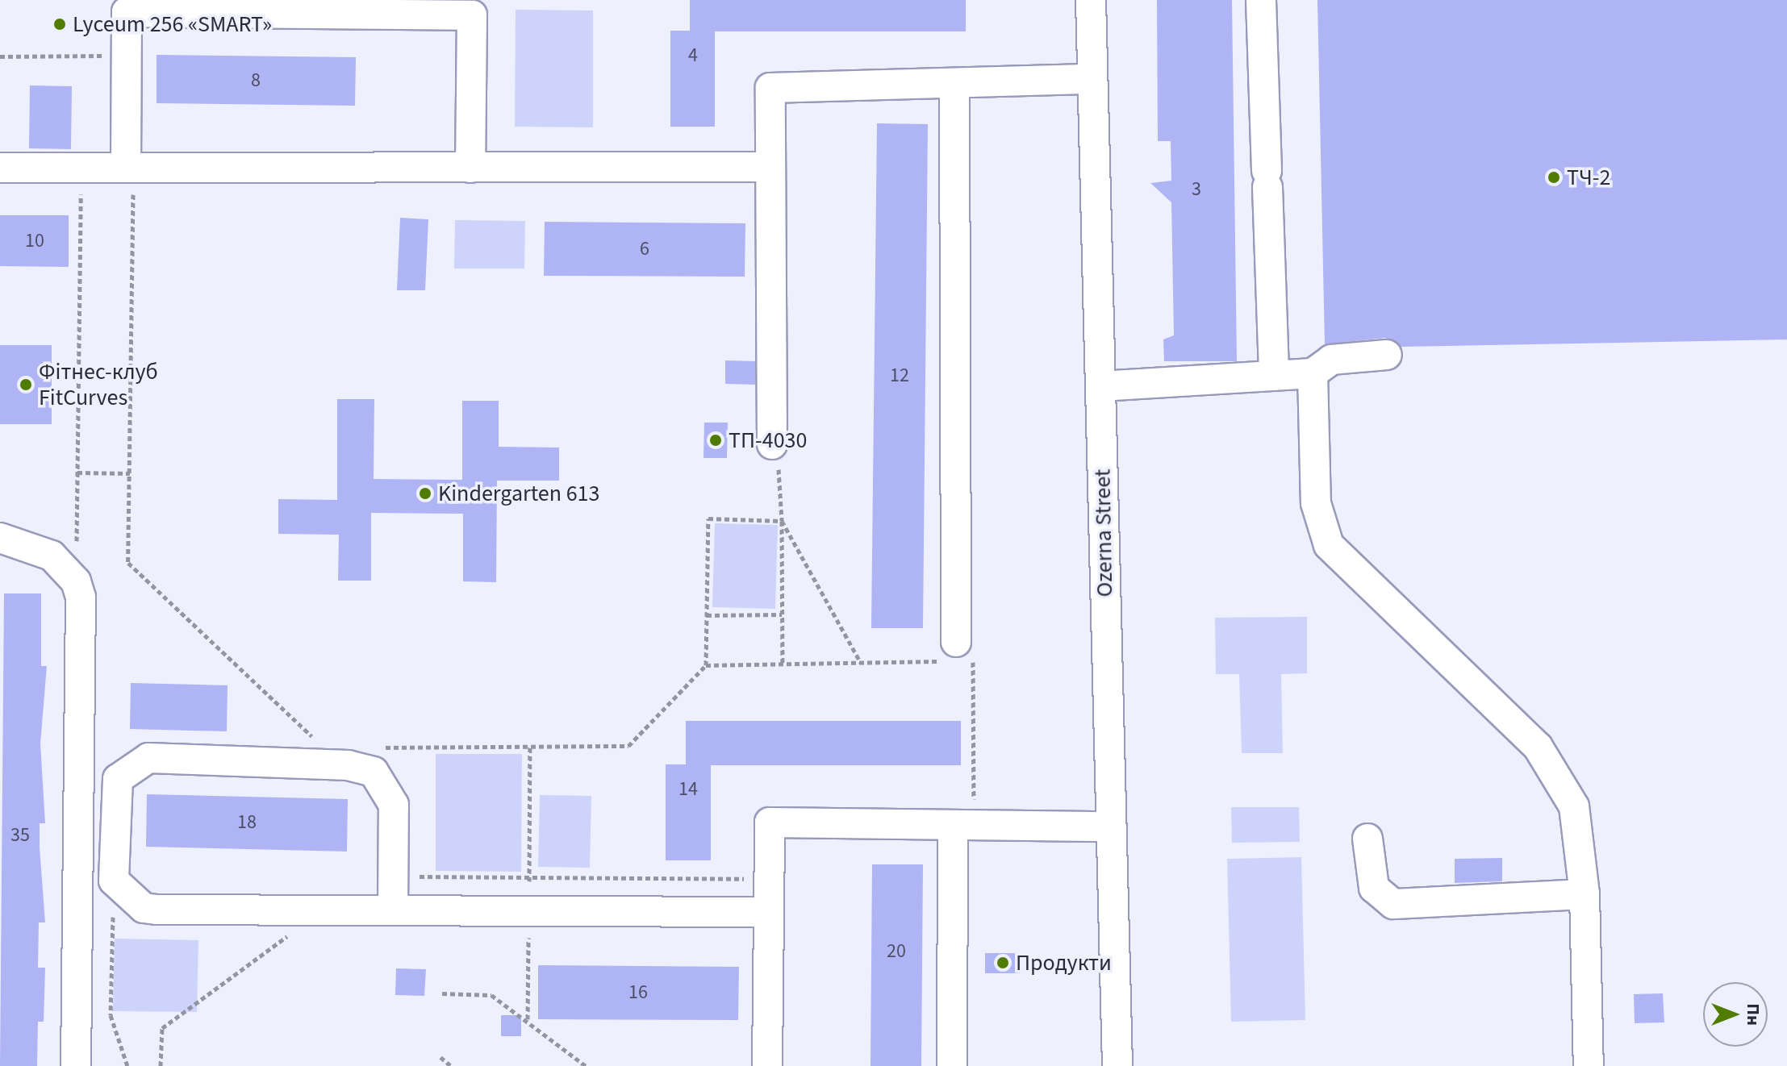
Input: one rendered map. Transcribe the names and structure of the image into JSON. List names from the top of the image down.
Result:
{
  "streets": {
    "street": ["Ozerna Street"]
  },
  "places": [
    "Lyceum 256 «SMART»",
    "ТЧ-2",
    "Фітнес-клуб FitCurves",
    "ТП-4030",
    "Kindergarten 613",
    "Продукти"
  ],
  "house_numbers": [
    "4",
    "8",
    "3",
    "10",
    "6",
    "12",
    "14",
    "18",
    "35",
    "20",
    "16"
  ],
  "north": "right"
}
